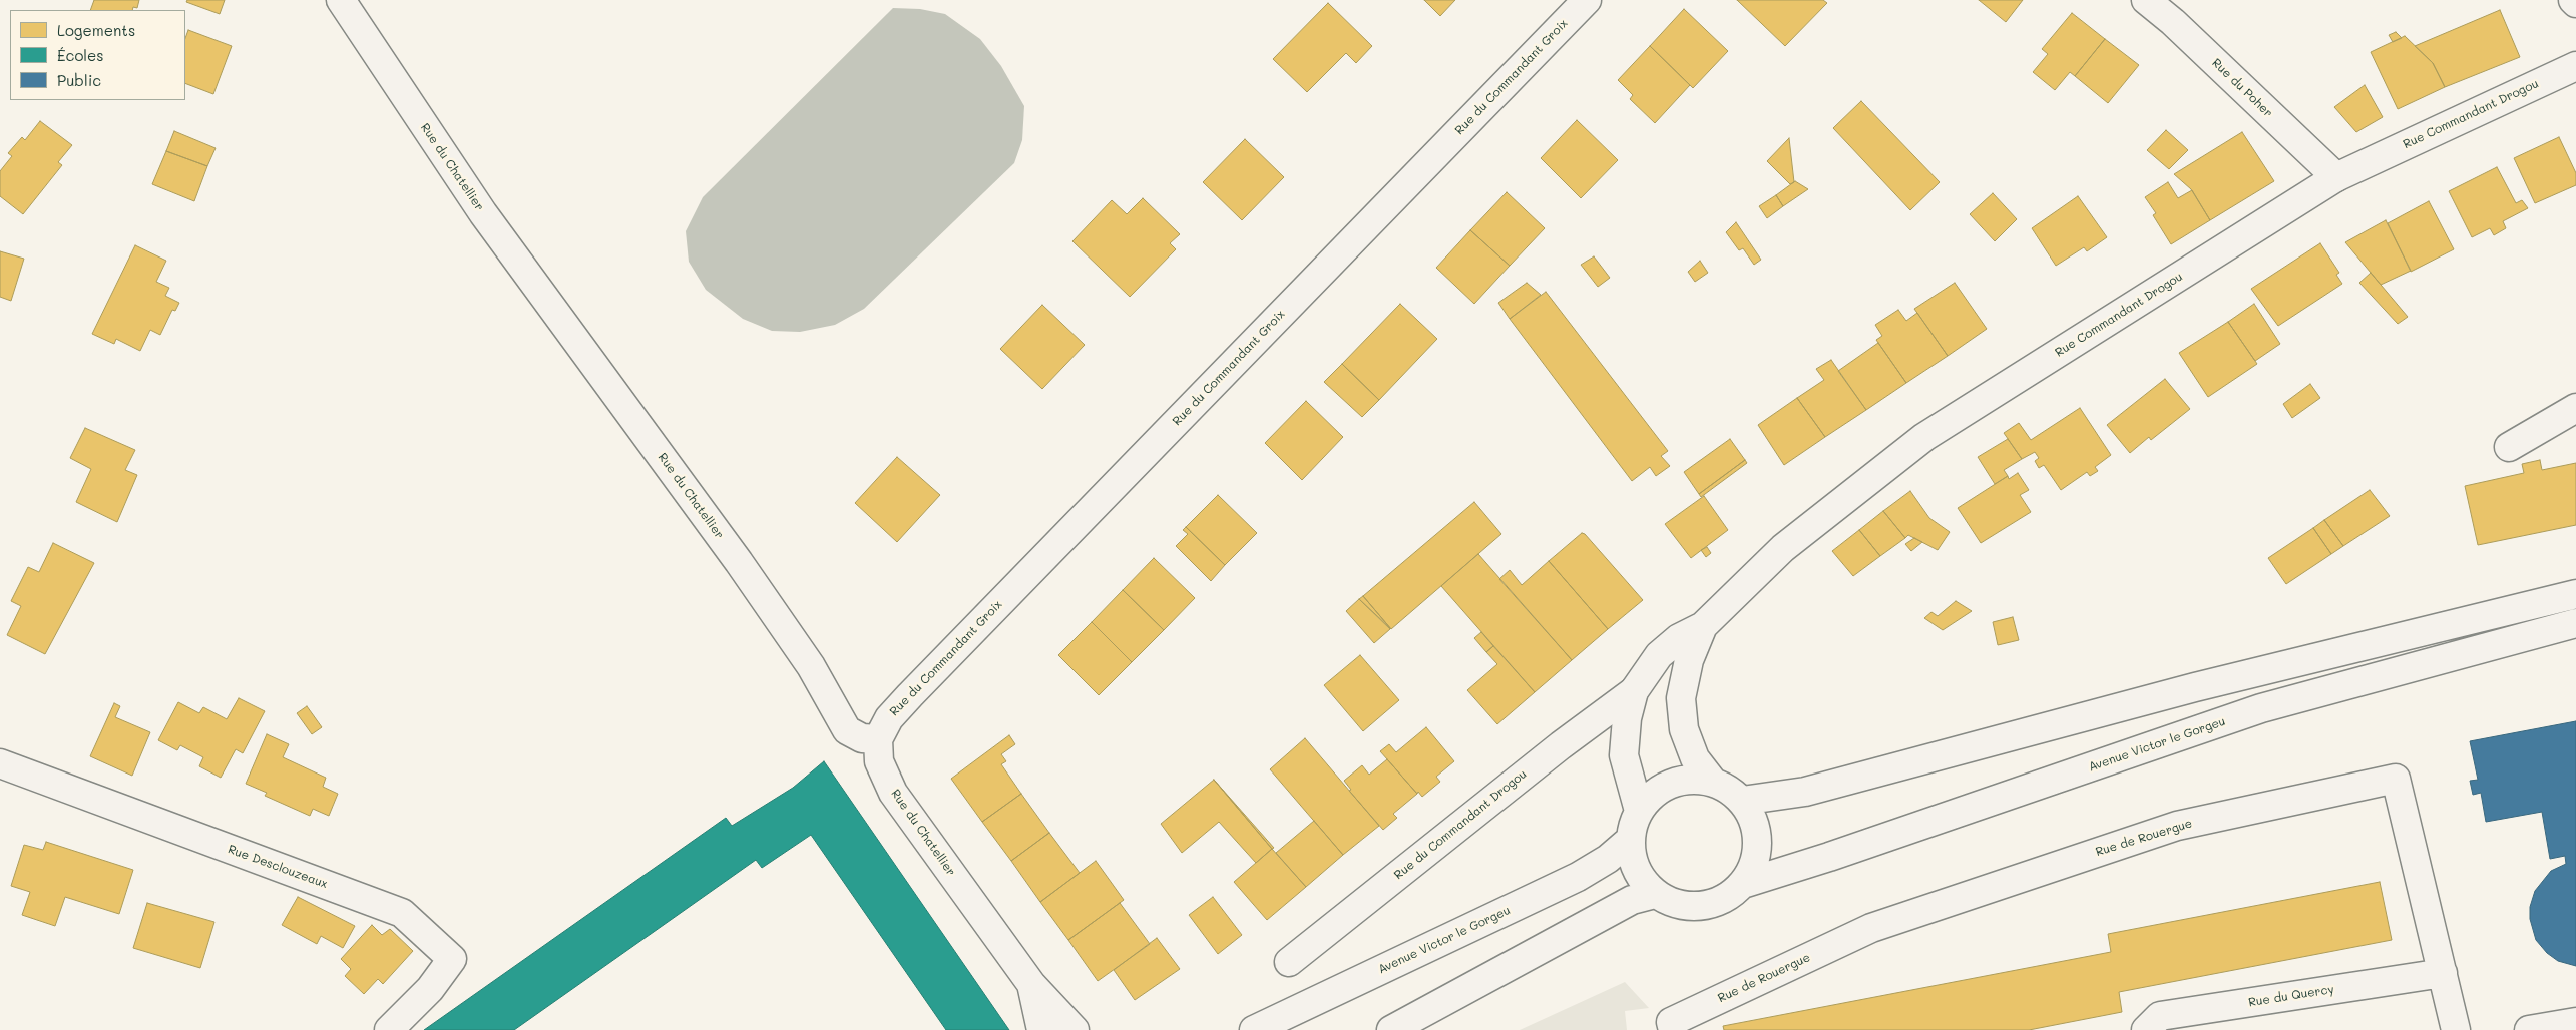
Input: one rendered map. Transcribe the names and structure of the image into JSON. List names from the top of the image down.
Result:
{
  "streets": {
    "street": [
      "Rue du Commandant Groix",
      "Rue du Poher",
      "Rue Commandant Drogou",
      "Rue du Chatellier",
      "Avenue Victor le Gorgeu",
      "Rue du Commandant Drogou",
      "Rue de Rouergue",
      "Rue Desclouzeaux",
      "Rue du Quercy"
    ]
  },
  "crossings": [
    ["Rue du Commandant Groix", "Rue du Chatellier"],
    ["Rue du Poher", "Rue Commandant Drogou"],
    ["Rue Commandant Drogou", "Avenue Victor le Gorgeu"],
    ["Rue Commandant Drogou", "Rue du Commandant Drogou"],
    ["Rue de Rouergue", "Rue du Quercy"]
  ],
  "legend": ["Logements", "Écoles", "Public"]
}
